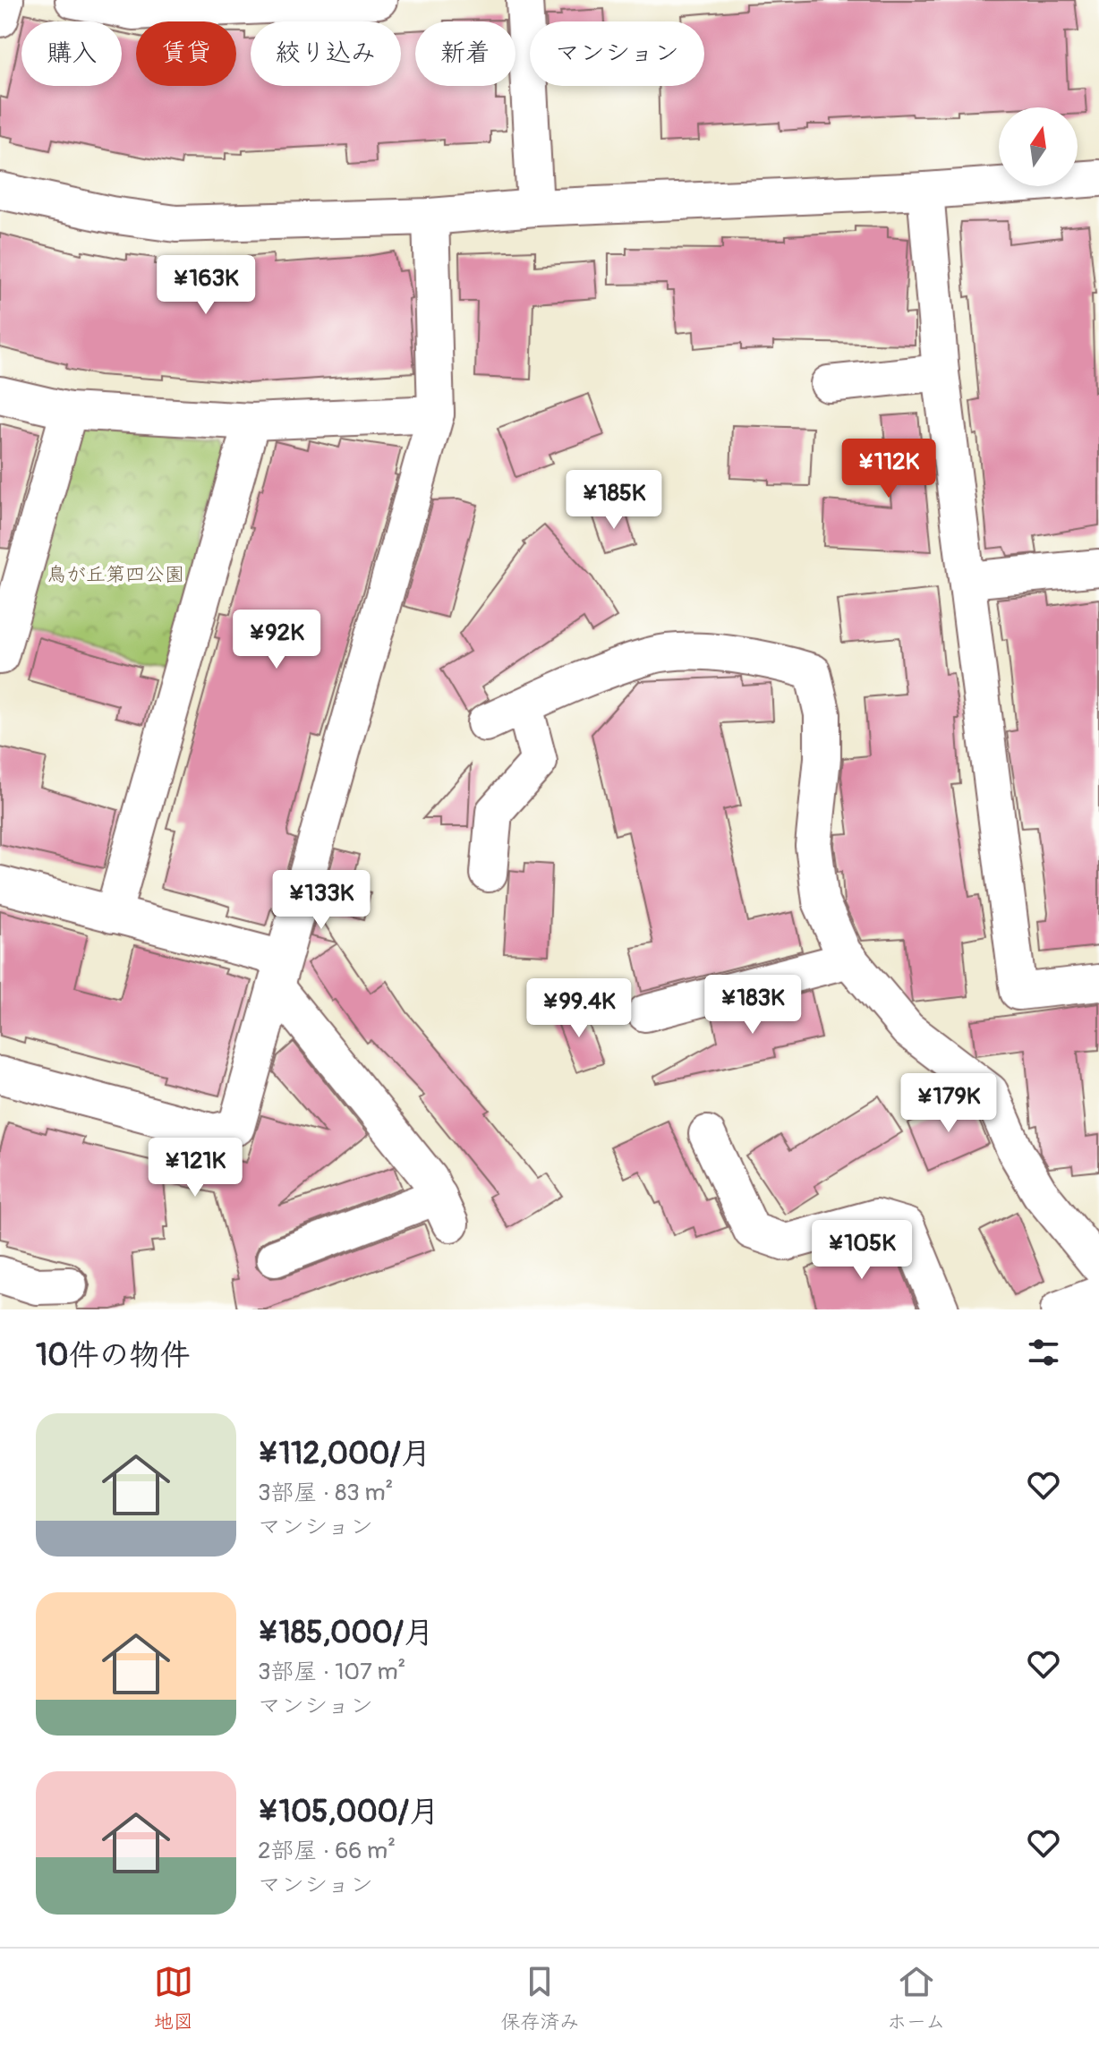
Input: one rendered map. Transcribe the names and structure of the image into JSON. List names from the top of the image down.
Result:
{
  "parks": ["鳥が丘第四公園"],
  "north": "top",
  "page": {
    "chip": [
      "購入",
      "賃貸",
      "絞り込み",
      "新着",
      "マンション"
    ],
    "price": [
      "¥163K",
      "¥112K",
      "¥185K",
      "¥92K",
      "¥133K",
      "¥183K",
      "¥99.4K",
      "¥179K",
      "¥121K",
      "¥105K"
    ],
    "heading": "10件の物件",
    "list": [
      {
        "name": "¥112,000/月",
        "note": "3部屋 · 83 m² · マンション"
      },
      {
        "name": "¥185,000/月",
        "note": "3部屋 · 107 m² · マンション"
      },
      {
        "name": "¥105,000/月",
        "note": "2部屋 · 66 m² · マンション"
      }
    ],
    "tabs": ["地図", "保存済み", "ホーム"]
  }
}
